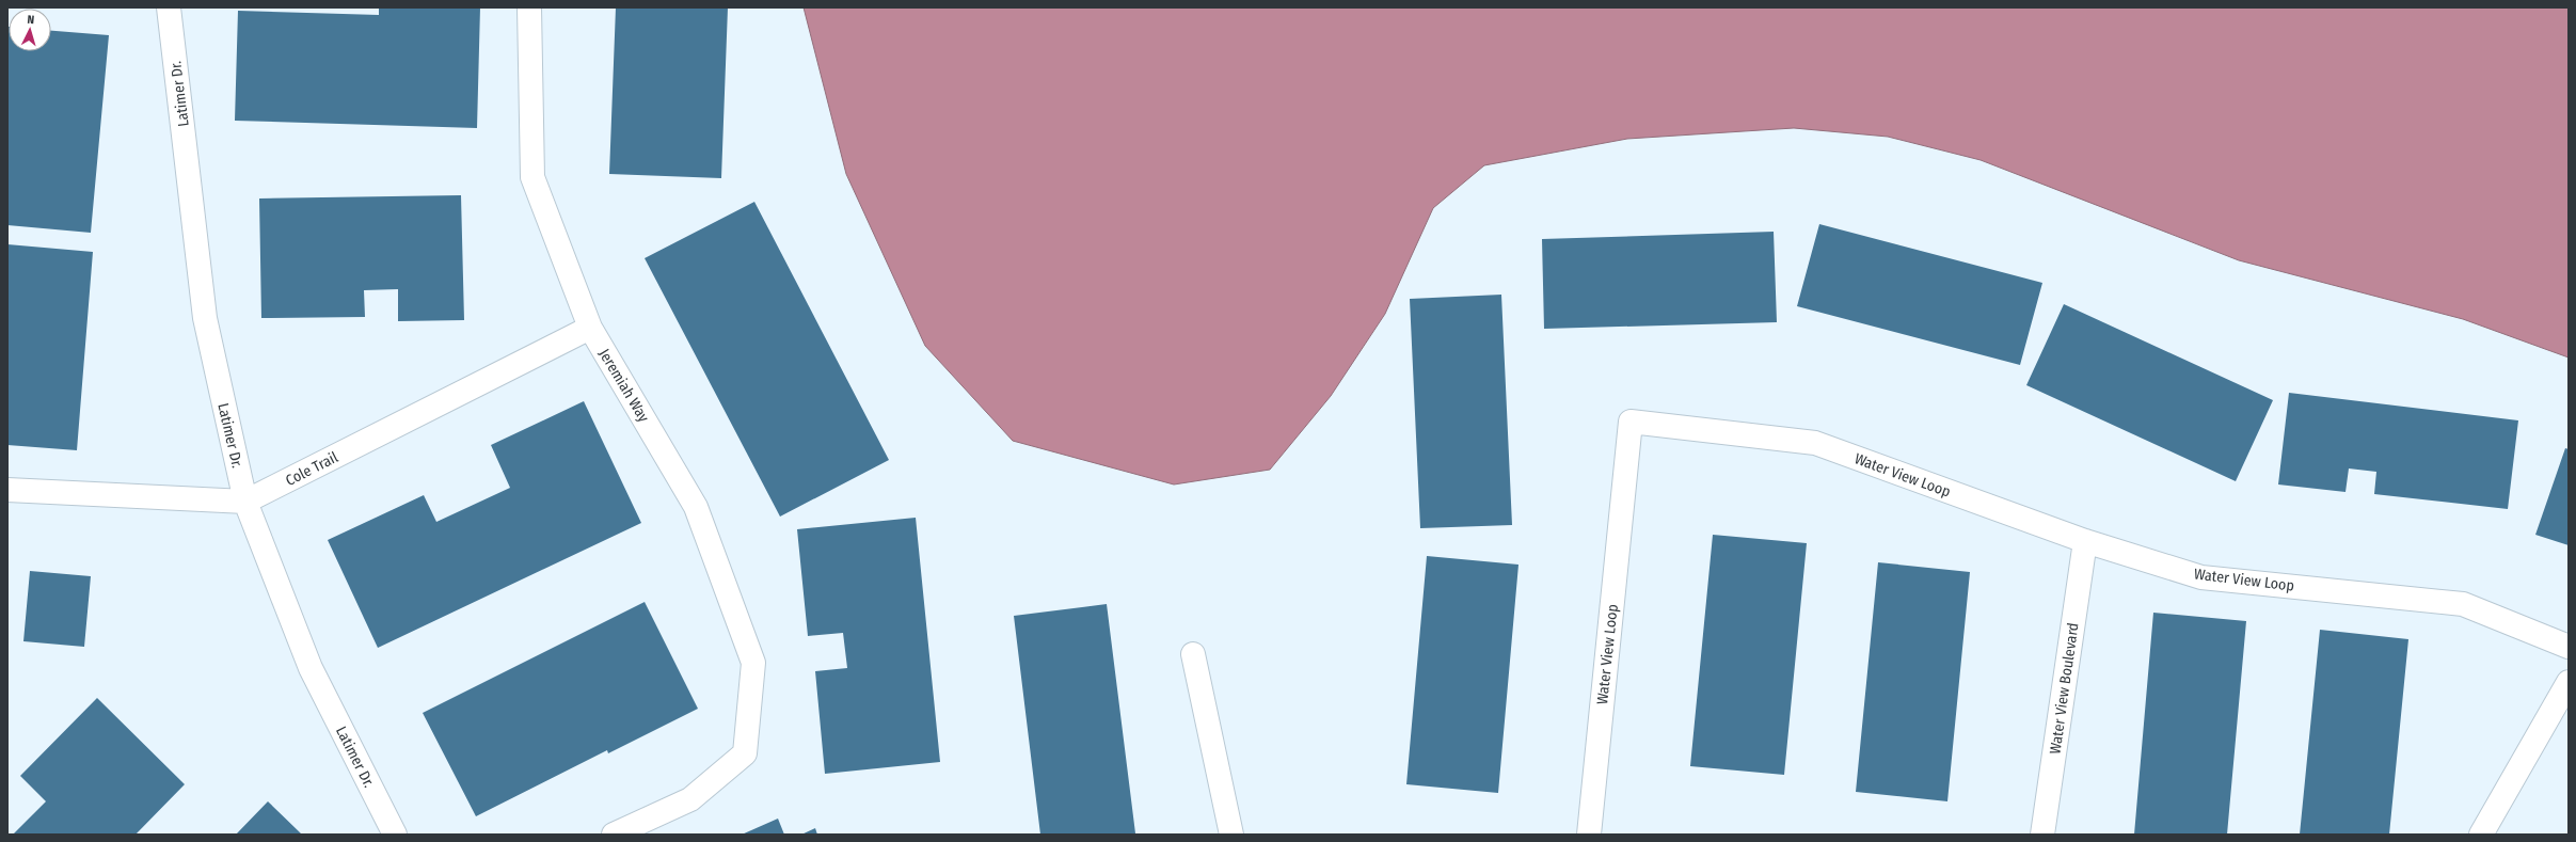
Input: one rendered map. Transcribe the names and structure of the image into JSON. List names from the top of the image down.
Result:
{
  "streets": {
    "street": [
      "Latimer Dr.",
      "Jeremiah Way",
      "Cole Trail",
      "Water View Loop",
      "Water View Boulevard"
    ]
  },
  "crossings": [
    ["Latimer Dr.", "Cole Trail"],
    ["Jeremiah Way", "Cole Trail"],
    ["Water View Loop", "Water View Boulevard"]
  ],
  "north": "top"
}
